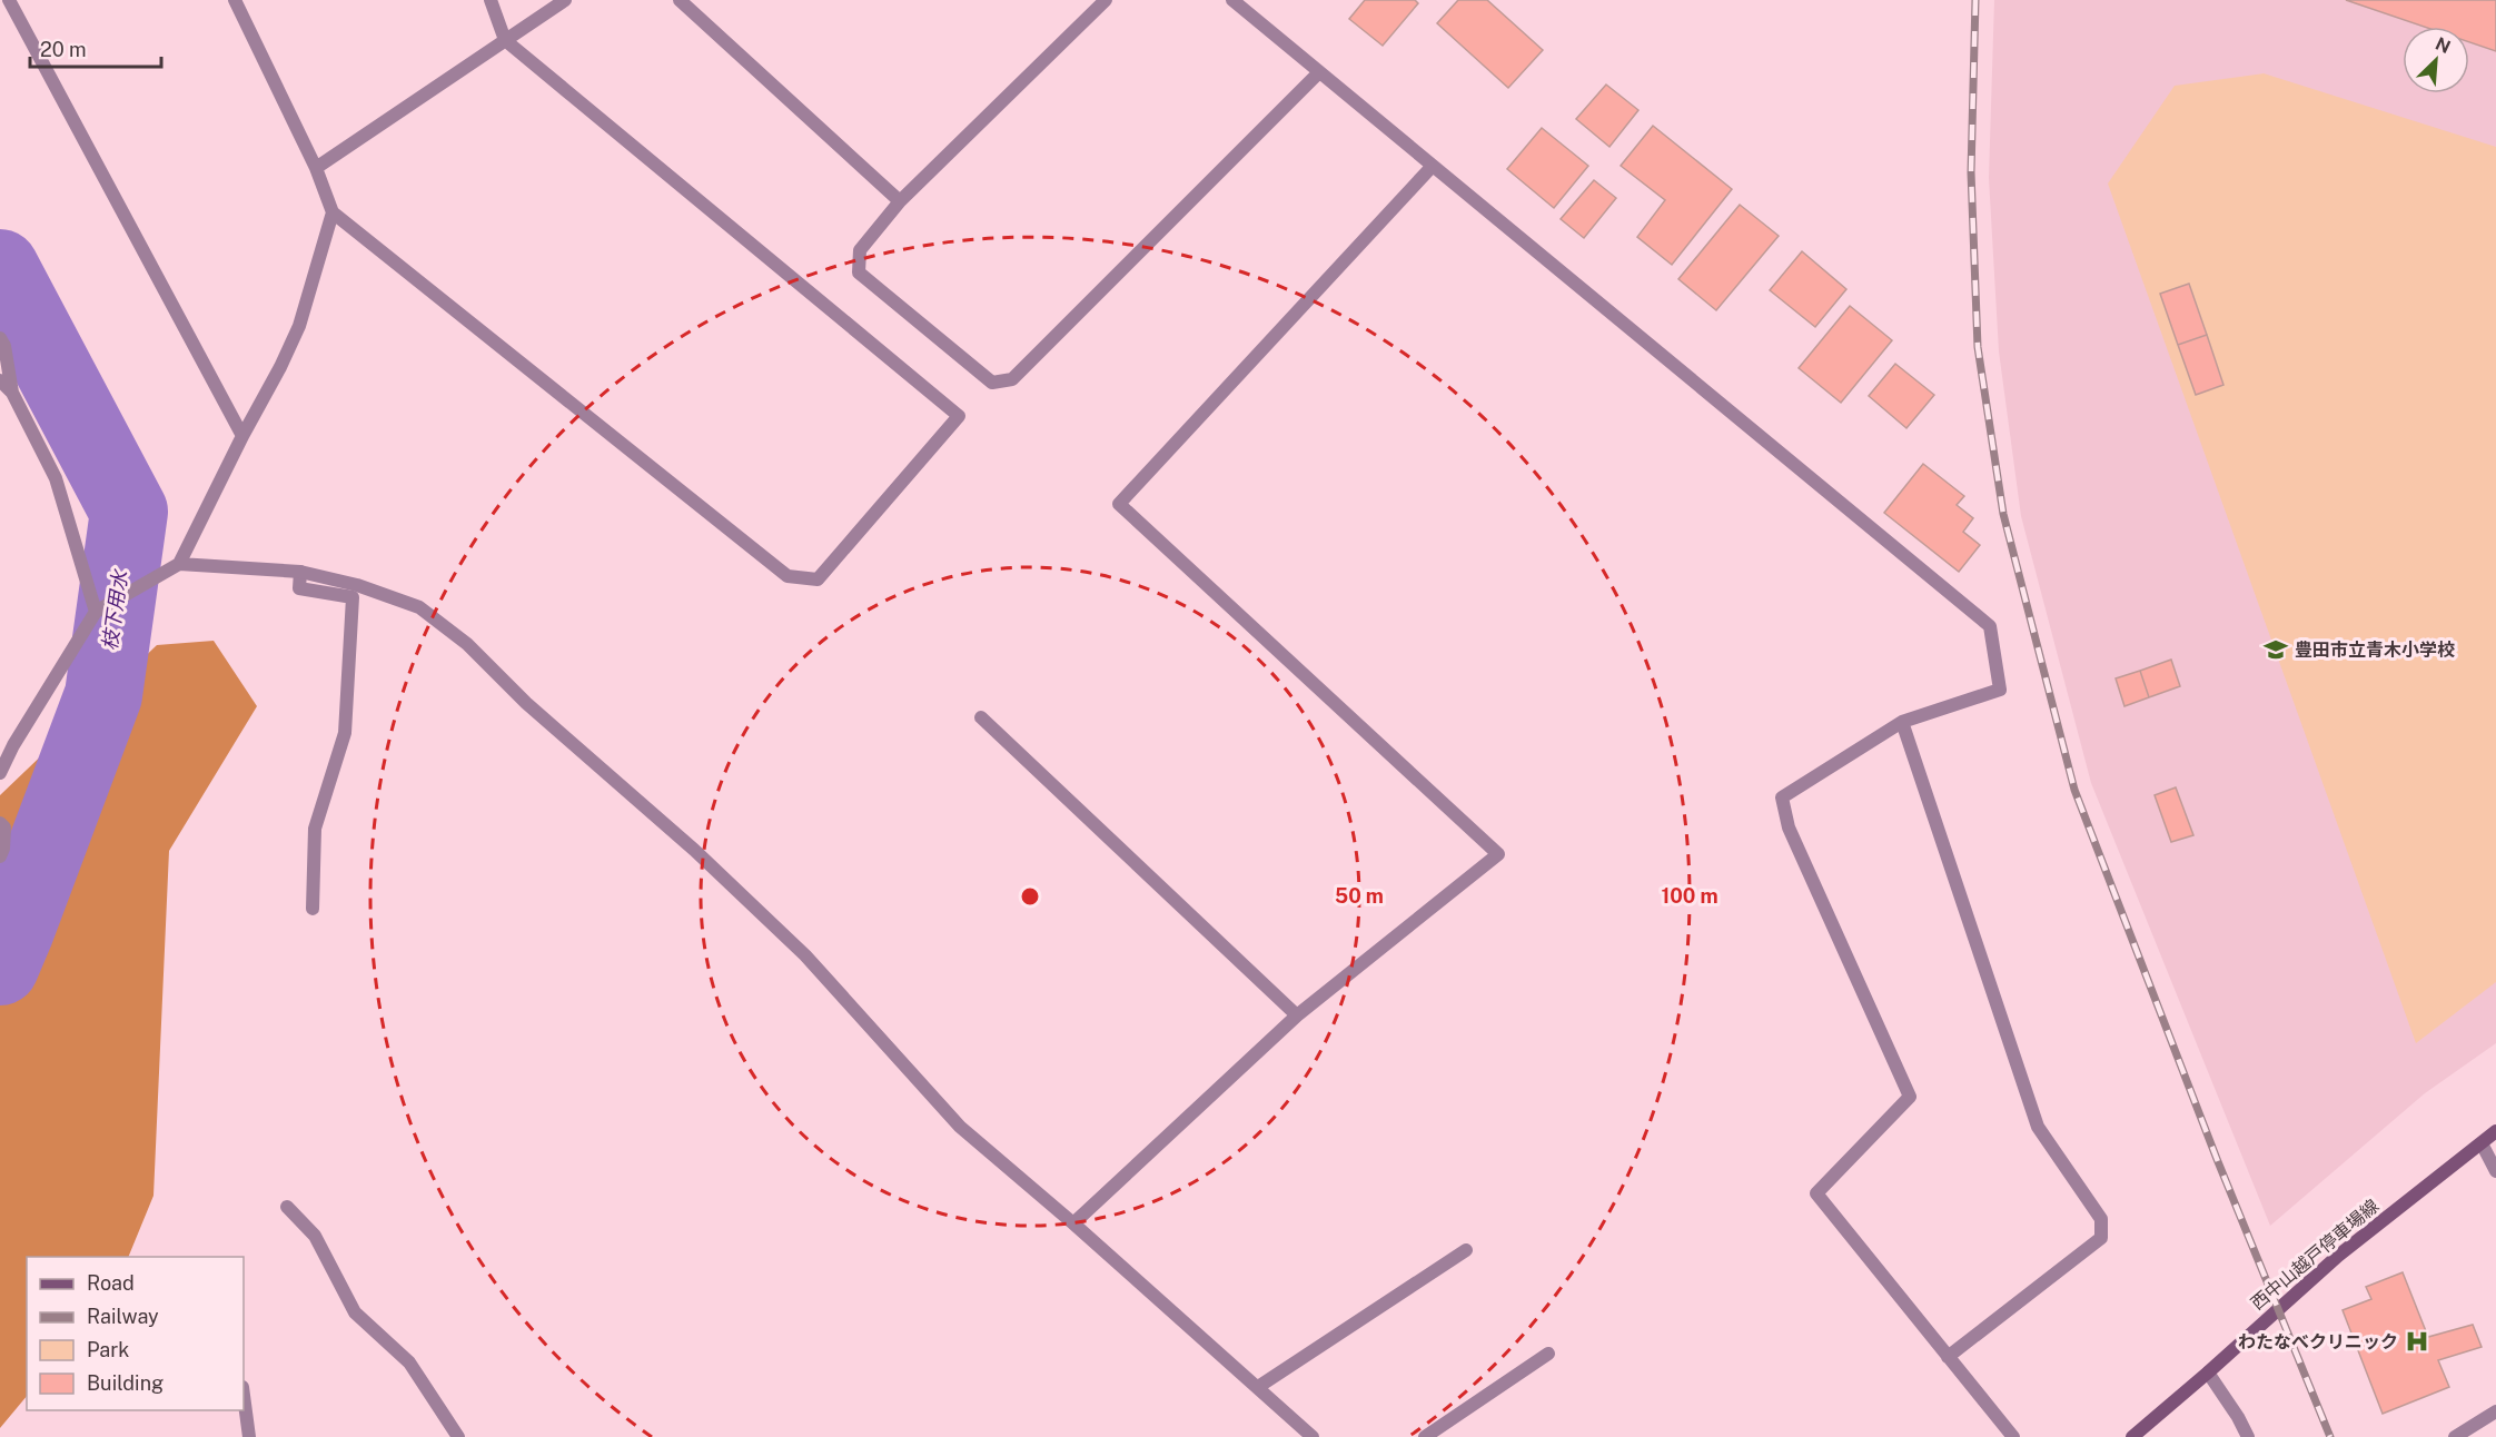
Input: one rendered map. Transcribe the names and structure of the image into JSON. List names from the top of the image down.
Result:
{
  "streets": {
    "main road": ["西中山越戸停車場線"]
  },
  "water": ["枝下用水"],
  "places": {
    "school or university": ["豊田市立青木小学校"],
    "hospital": ["わたなべクリニック"]
  },
  "legend": [
    "Road",
    "Railway",
    "Park",
    "Building"
  ],
  "scale_bar": "20 m",
  "north": "top right",
  "rings": ["50 m", "100 m"]
}
